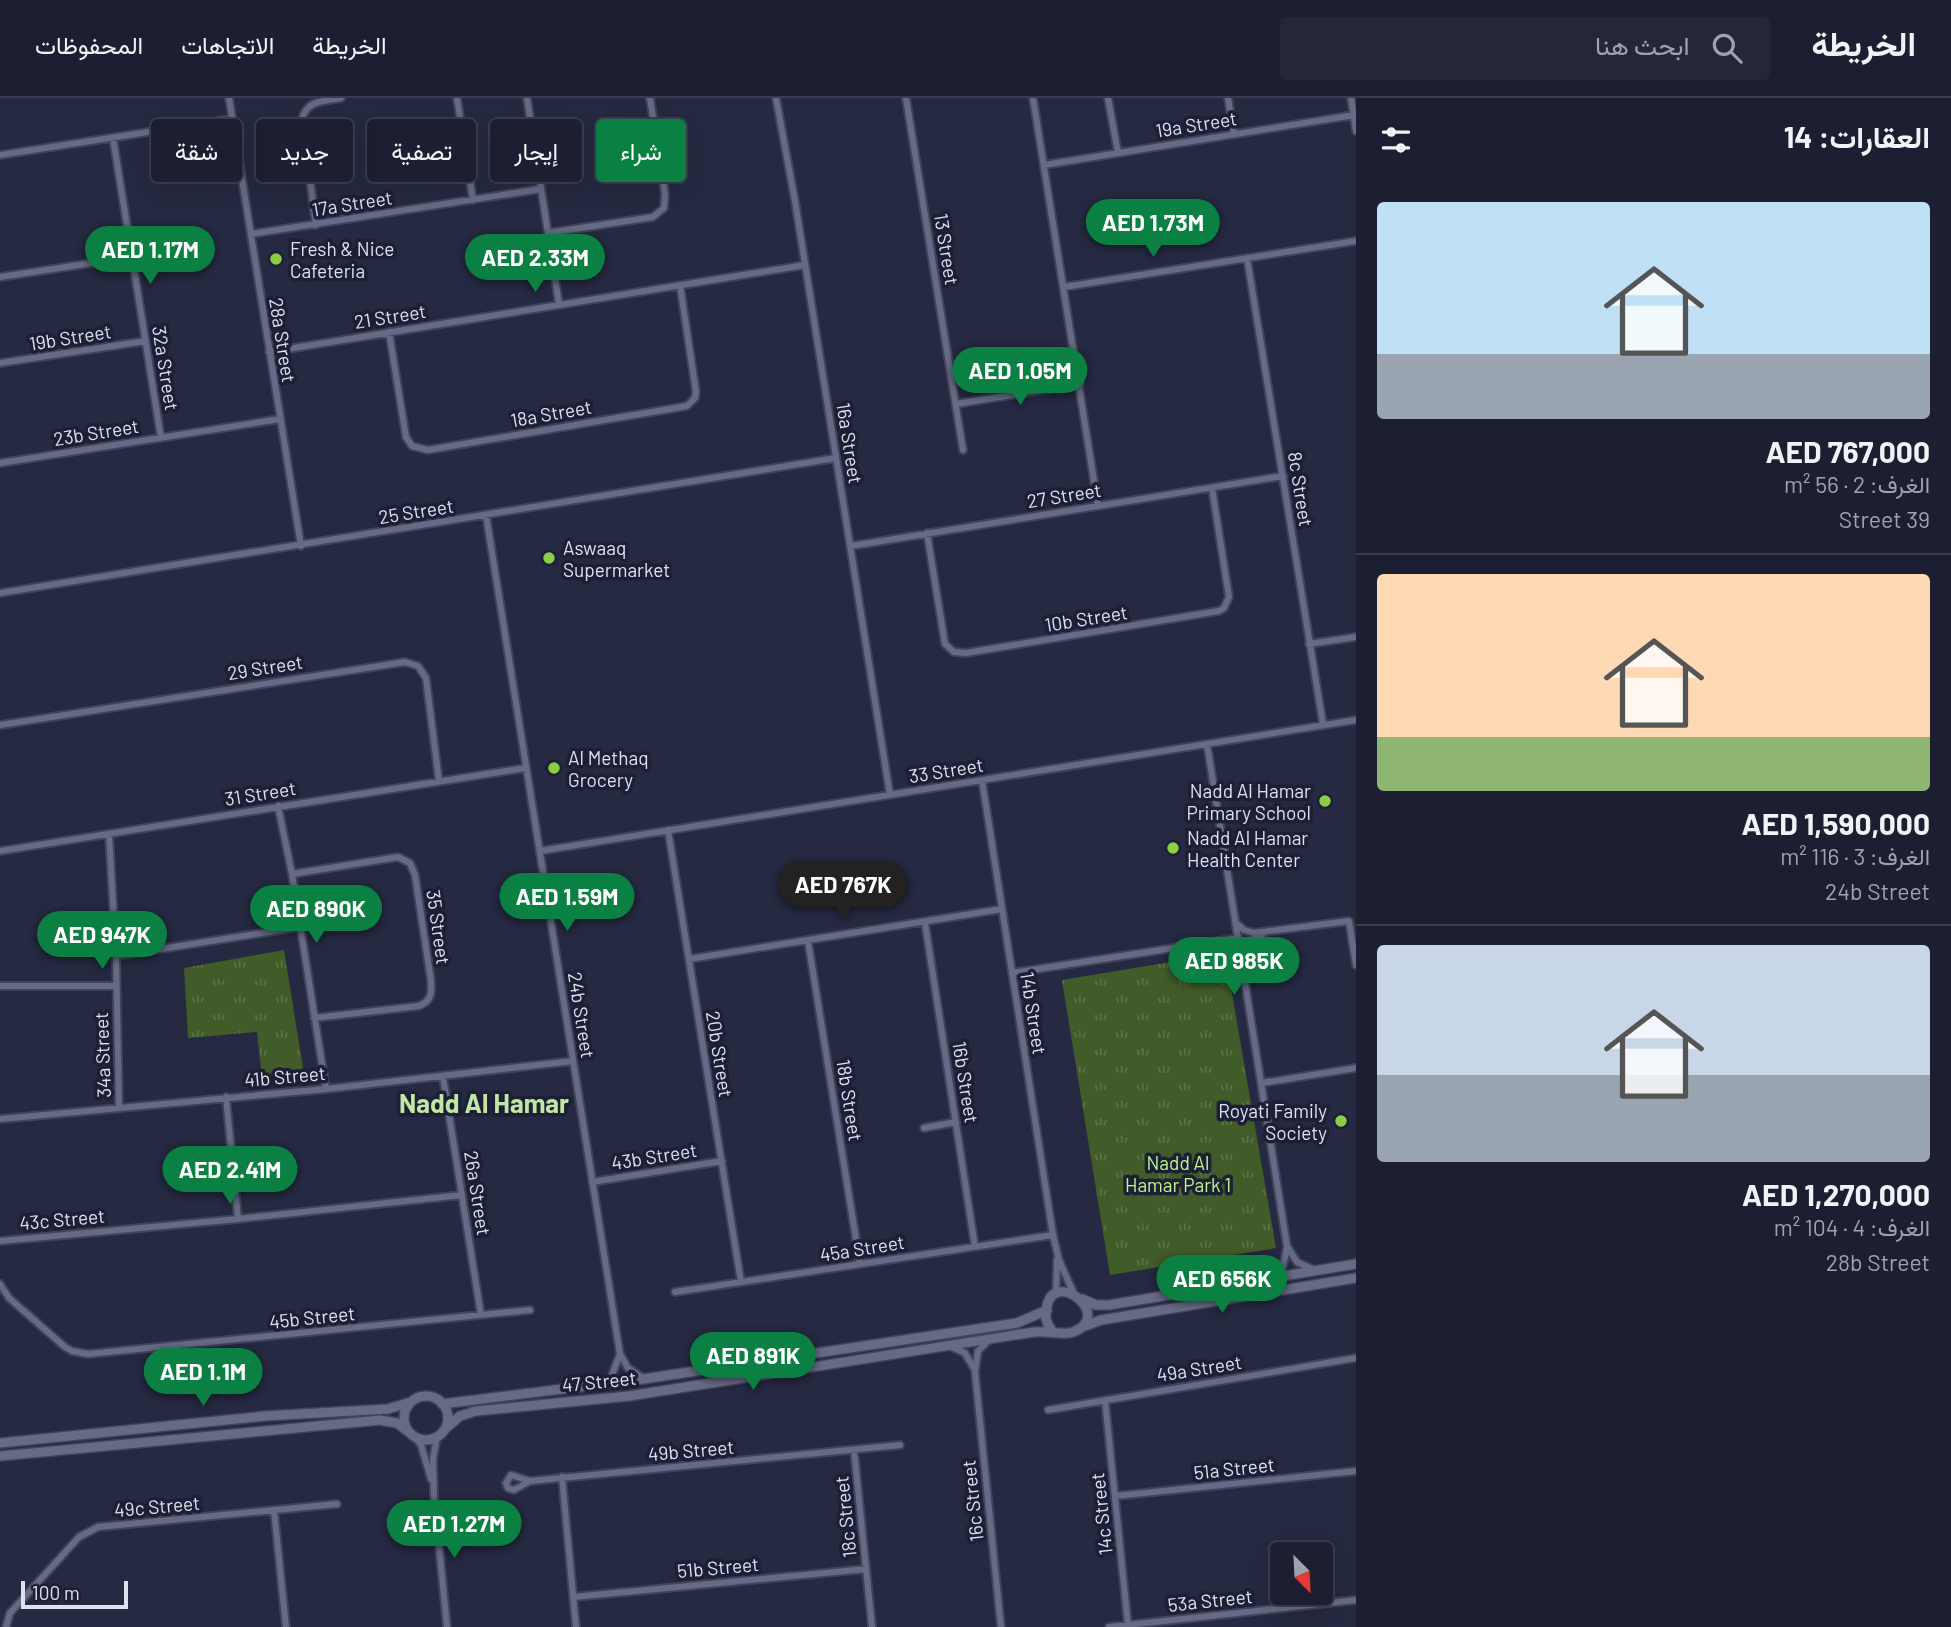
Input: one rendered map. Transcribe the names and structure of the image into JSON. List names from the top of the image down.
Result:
{
  "streets": {
    "street": [
      "19a Street",
      "17a Street",
      "13 Street",
      "21 Street",
      "19b Street",
      "28a Street",
      "32a Street",
      "18a Street",
      "23b Street",
      "16a Street",
      "8c Street",
      "27 Street",
      "25 Street",
      "10b Street",
      "29 Street",
      "33 Street",
      "31 Street",
      "35 Street",
      "14b Street",
      "24b Street",
      "20b Street",
      "34a Street",
      "41b Street",
      "16b Street",
      "18b Street",
      "43b Street",
      "26a Street",
      "43c Street",
      "45a Street",
      "45b Street",
      "49a Street",
      "47 Street",
      "49b Street",
      "51a Street",
      "16c Street",
      "49c Street",
      "14c Street",
      "18c Street",
      "51b Street",
      "53a Street"
    ]
  },
  "crossings": [
    ["17a Street", "28a Street"],
    ["21 Street", "28a Street"],
    ["21 Street", "18a Street"],
    ["21 Street", "16a Street"],
    ["19b Street", "32a Street"],
    ["28a Street", "23b Street"],
    ["28a Street", "25 Street"],
    ["32a Street", "23b Street"],
    ["16a Street", "27 Street"],
    ["16a Street", "25 Street"],
    ["16a Street", "33 Street"],
    ["8c Street", "27 Street"],
    ["8c Street", "33 Street"],
    ["27 Street", "10b Street"],
    ["25 Street", "24b Street"],
    ["29 Street", "31 Street"],
    ["33 Street", "14b Street"],
    ["33 Street", "24b Street"],
    ["33 Street", "20b Street"],
    ["31 Street", "24b Street"],
    ["31 Street", "34a Street"],
    ["14b Street", "45a Street"],
    ["14b Street", "47 Street"],
    ["24b Street", "41b Street"],
    ["24b Street", "43b Street"],
    ["20b Street", "43b Street"],
    ["20b Street", "45a Street"],
    ["34a Street", "41b Street"],
    ["41b Street", "26a Street"],
    ["16b Street", "45a Street"],
    ["18b Street", "45a Street"],
    ["26a Street", "43c Street"],
    ["26a Street", "45b Street"],
    ["49a Street", "14c Street"],
    ["49b Street", "18c Street"],
    ["51a Street", "14c Street"],
    ["14c Street", "53a Street"],
    ["18c Street", "51b Street"]
  ],
  "districts": ["Nadd Al Hamar"],
  "parks": ["Nadd Al Hamar Park 1"],
  "places": [
    "Fresh & Nice Cafeteria",
    "Aswaaq Supermarket",
    "Al Methaq Grocery",
    "Nadd Al Hamar Primary School",
    "Nadd Al Hamar Health Center",
    "Royati Family Society"
  ],
  "scale_bar": "100 m",
  "north": "bottom right",
  "page": {
    "header": "الخريطة",
    "search": "ابحث هنا",
    "nav": ["الخريطة", "الاتجاهات", "المحفوظات"],
    "heading": "العقارات: 14",
    "chip": [
      "شراء",
      "إيجار",
      "تصفية",
      "جديد",
      "شقة"
    ],
    "list": [
      {
        "name": "AED 767,000",
        "note": "الغرف: 2 · 56 m² · 39 Street"
      },
      {
        "name": "AED 1,590,000",
        "note": "الغرف: 3 · 116 m² · 24b Street"
      },
      {
        "name": "AED 1,270,000",
        "note": "الغرف: 4 · 104 m² · 28b Street"
      }
    ],
    "price": [
      "AED 1.73M",
      "AED 1.17M",
      "AED 2.33M",
      "AED 1.05M",
      "AED 767K",
      "AED 1.59M",
      "AED 890K",
      "AED 947K",
      "AED 985K",
      "AED 2.41M",
      "AED 656K",
      "AED 891K",
      "AED 1.1M",
      "AED 1.27M"
    ],
    "scale": "100 m"
  }
}
